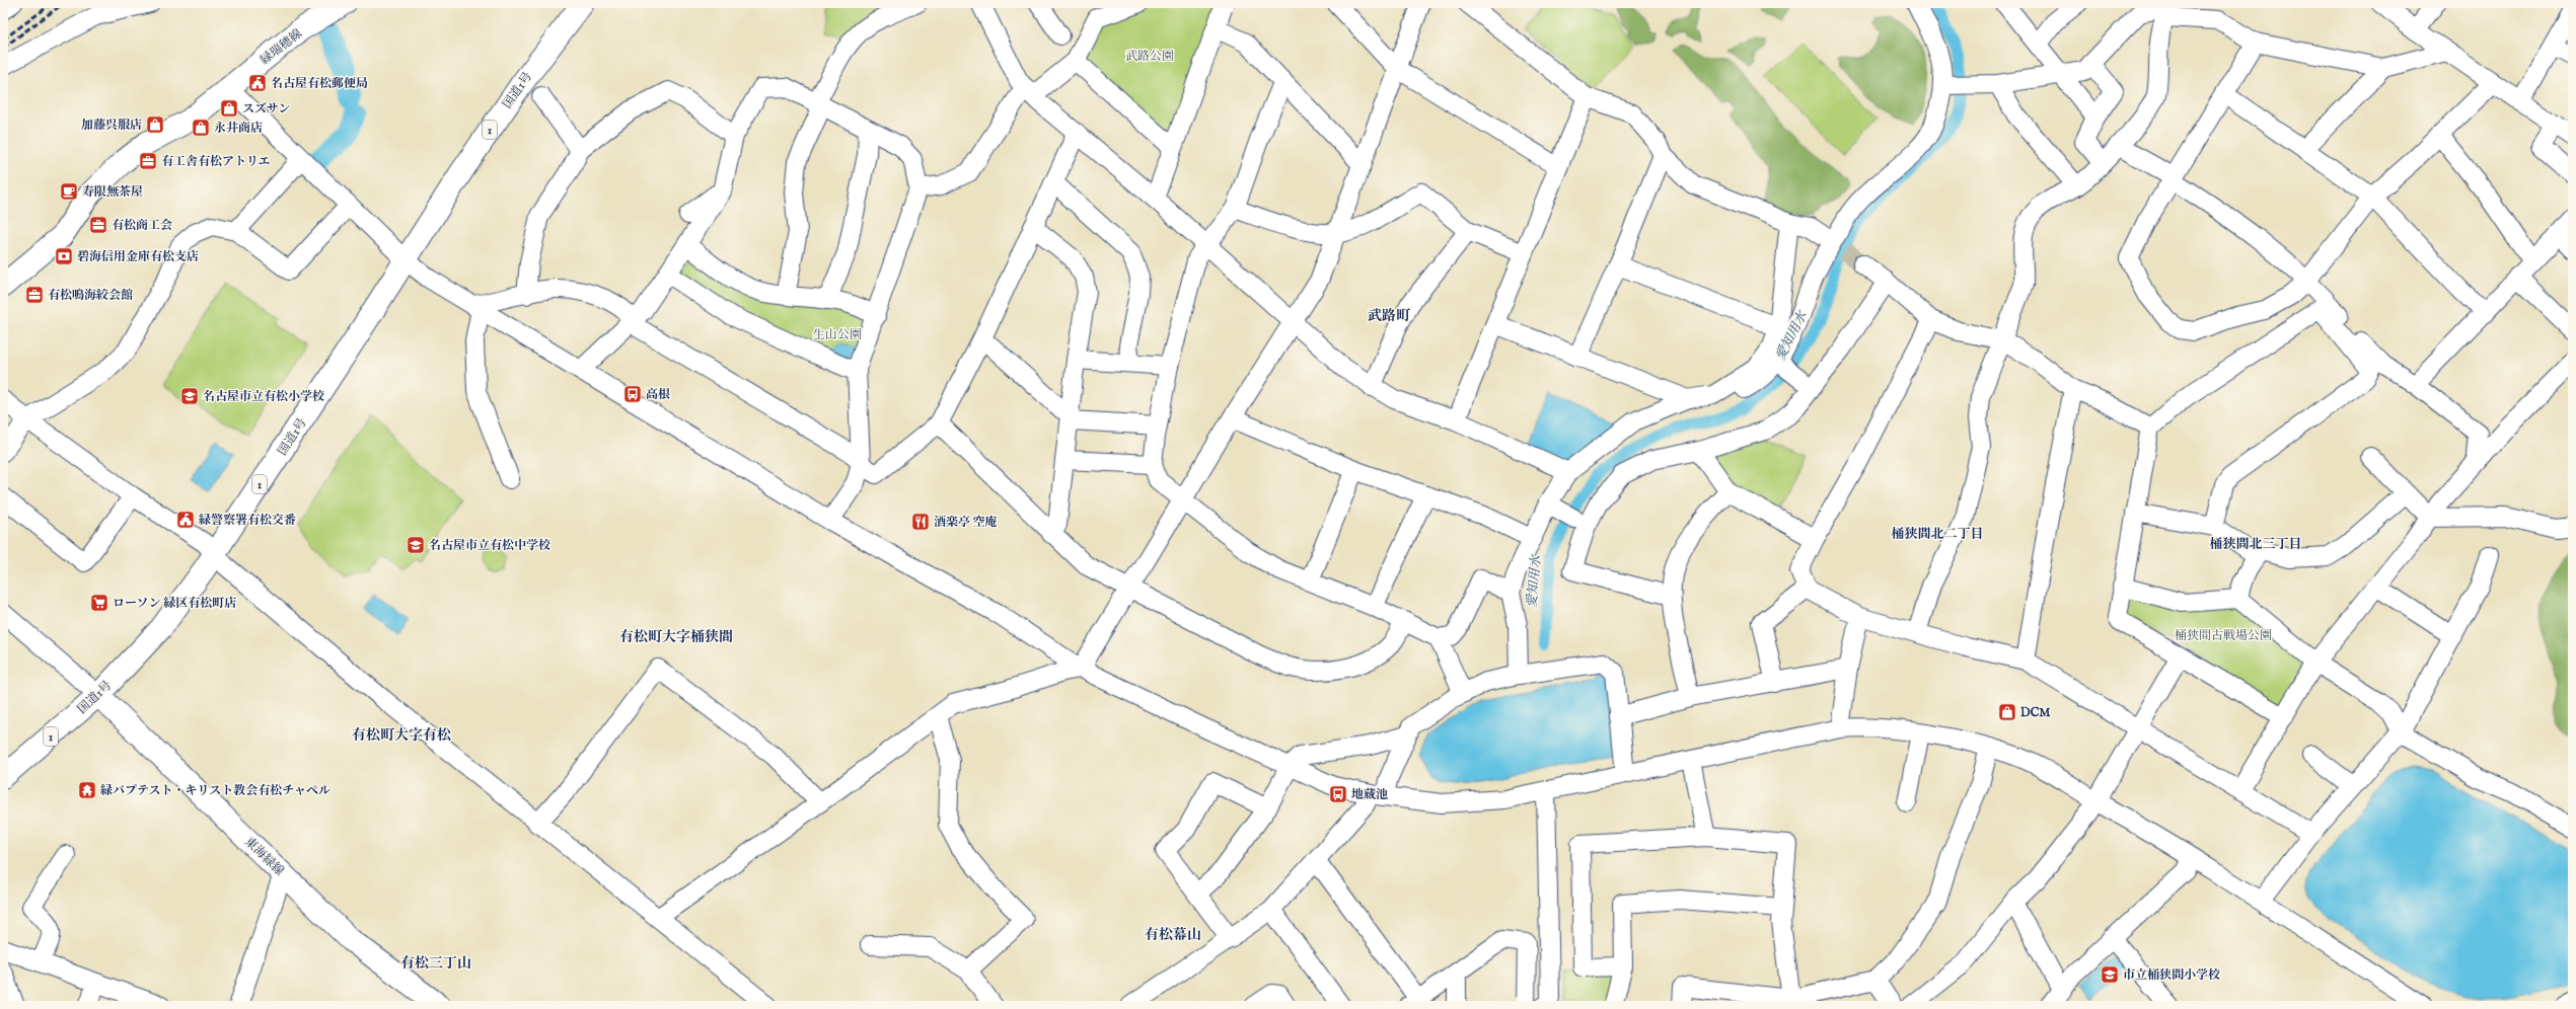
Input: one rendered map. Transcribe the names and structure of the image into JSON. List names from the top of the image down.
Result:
{
  "streets": {
    "main road": [
      "緑瑞穂線",
      "国道1号",
      "1",
      "東海緑線"
    ]
  },
  "crossings": [
    ["国道1号", "東海緑線"]
  ],
  "districts": [
    "武路町",
    "桶狭間北二丁目",
    "桶狭間北三丁目",
    "有松町大字桶狭間",
    "有松町大字有松",
    "有松幕山",
    "有松三丁山"
  ],
  "water": ["愛知用水"],
  "parks": ["武路公園", "生山公園", "桶狭間古戦場公園"],
  "places": {
    "public building": ["名古屋有松郵便局", "緑警察署有松交番"],
    "shop": [
      "スズサン",
      "加藤呉服店",
      "永井商店",
      "DCM"
    ],
    "office": ["有工舎有松アトリエ", "有松商工会", "有松鳴海絞会館"],
    "cafe": ["寿限無茶屋"],
    "bank": ["碧海信用金庫有松支店"],
    "bus stop": ["高根", "地蔵池"],
    "school or university": ["名古屋市立有松小学校", "名古屋市立有松中学校", "市立桶狭間小学校"],
    "restaurant": ["酒楽亭 空庵"],
    "supermarket": ["ローソン 緑区有松町店"],
    "temple": ["緑バプテスト・キリスト教会有松チャペル"]
  }
}
